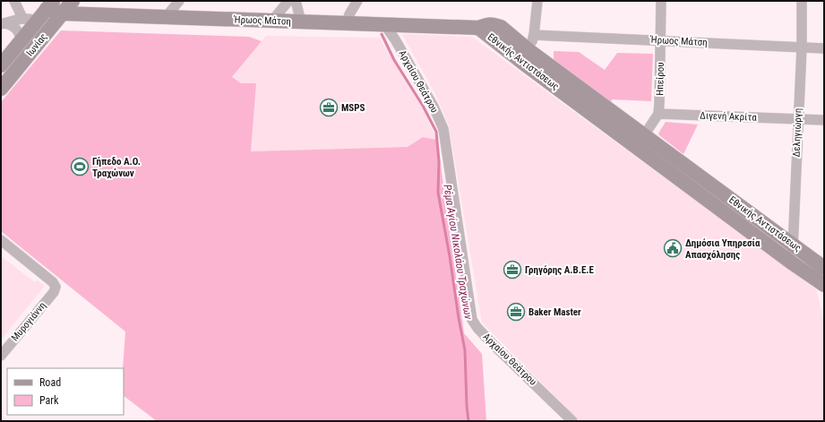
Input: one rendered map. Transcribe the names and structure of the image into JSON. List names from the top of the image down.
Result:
{
  "streets": {
    "street": [
      "Ήρωος Μάτση",
      "Ιωνίας",
      "Εθνικής Αντιστάσεως",
      "Ηπείρου",
      "Αρχαίου Θεάτρου",
      "Διγενή Ακρίτα",
      "Δεληγιώργη",
      "Μυρογιάννη"
    ]
  },
  "crossings": [
    ["Ήρωος Μάτση", "Ιωνίας"],
    ["Ήρωος Μάτση", "Εθνικής Αντιστάσεως"],
    ["Ήρωος Μάτση", "Ηπείρου"],
    ["Ήρωος Μάτση", "Αρχαίου Θεάτρου"],
    ["Ήρωος Μάτση", "Δεληγιώργη"],
    ["Εθνικής Αντιστάσεως", "Δεληγιώργη"],
    ["Ηπείρου", "Διγενή Ακρίτα"],
    ["Διγενή Ακρίτα", "Δεληγιώργη"]
  ],
  "water": ["Ρέμα Αγίου Νικολάου Τραχώνων"],
  "places": {
    "office": ["MSPS", "Γρηγόρης Α.Β.Ε.Ε", "Baker Master"],
    "sports": ["Γήπεδο Α.Ο. Τραχώνων"],
    "public building": ["Δημόσια Υπηρεσία Απασχόλησης"]
  },
  "legend": ["Road", "Park"]
}
